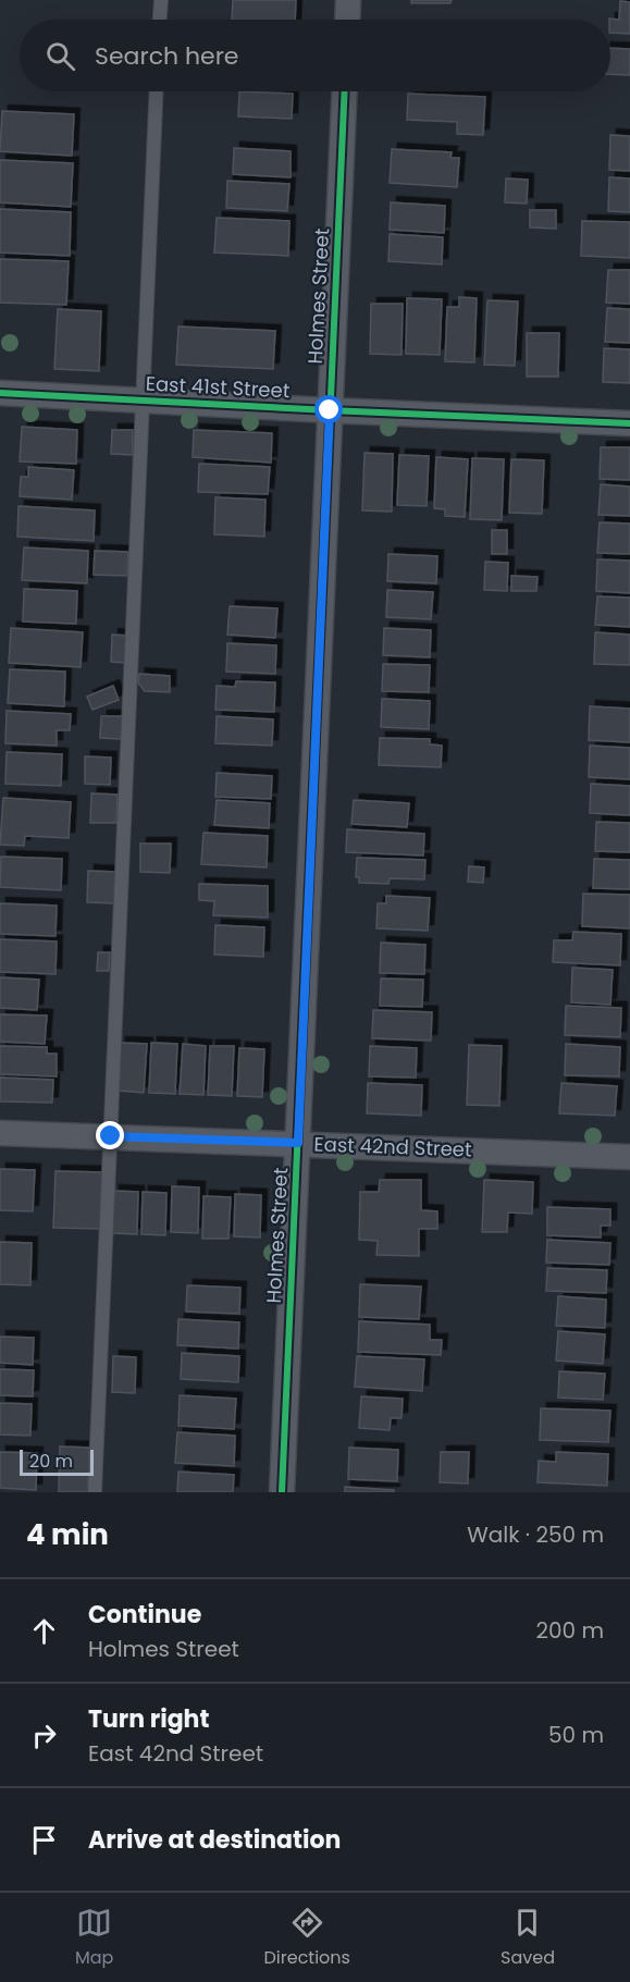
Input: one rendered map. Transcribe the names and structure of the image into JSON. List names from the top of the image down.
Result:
{
  "streets": {
    "street": ["Holmes Street", "East 41st Street", "East 42nd Street"]
  },
  "crossings": [
    ["Holmes Street", "East 41st Street"],
    ["Holmes Street", "East 42nd Street"]
  ],
  "scale_bar": "20 m",
  "page": {
    "search": "Search here",
    "scale": "20 m",
    "heading": ["4 min", "Walk · 250 m"],
    "list": [
      ["Continue", "Holmes Street", "200 m"],
      ["Turn right", "East 42nd Street", "50 m"],
      "Arrive at destination"
    ],
    "nav": ["Map", "Directions", "Saved"]
  }
}
